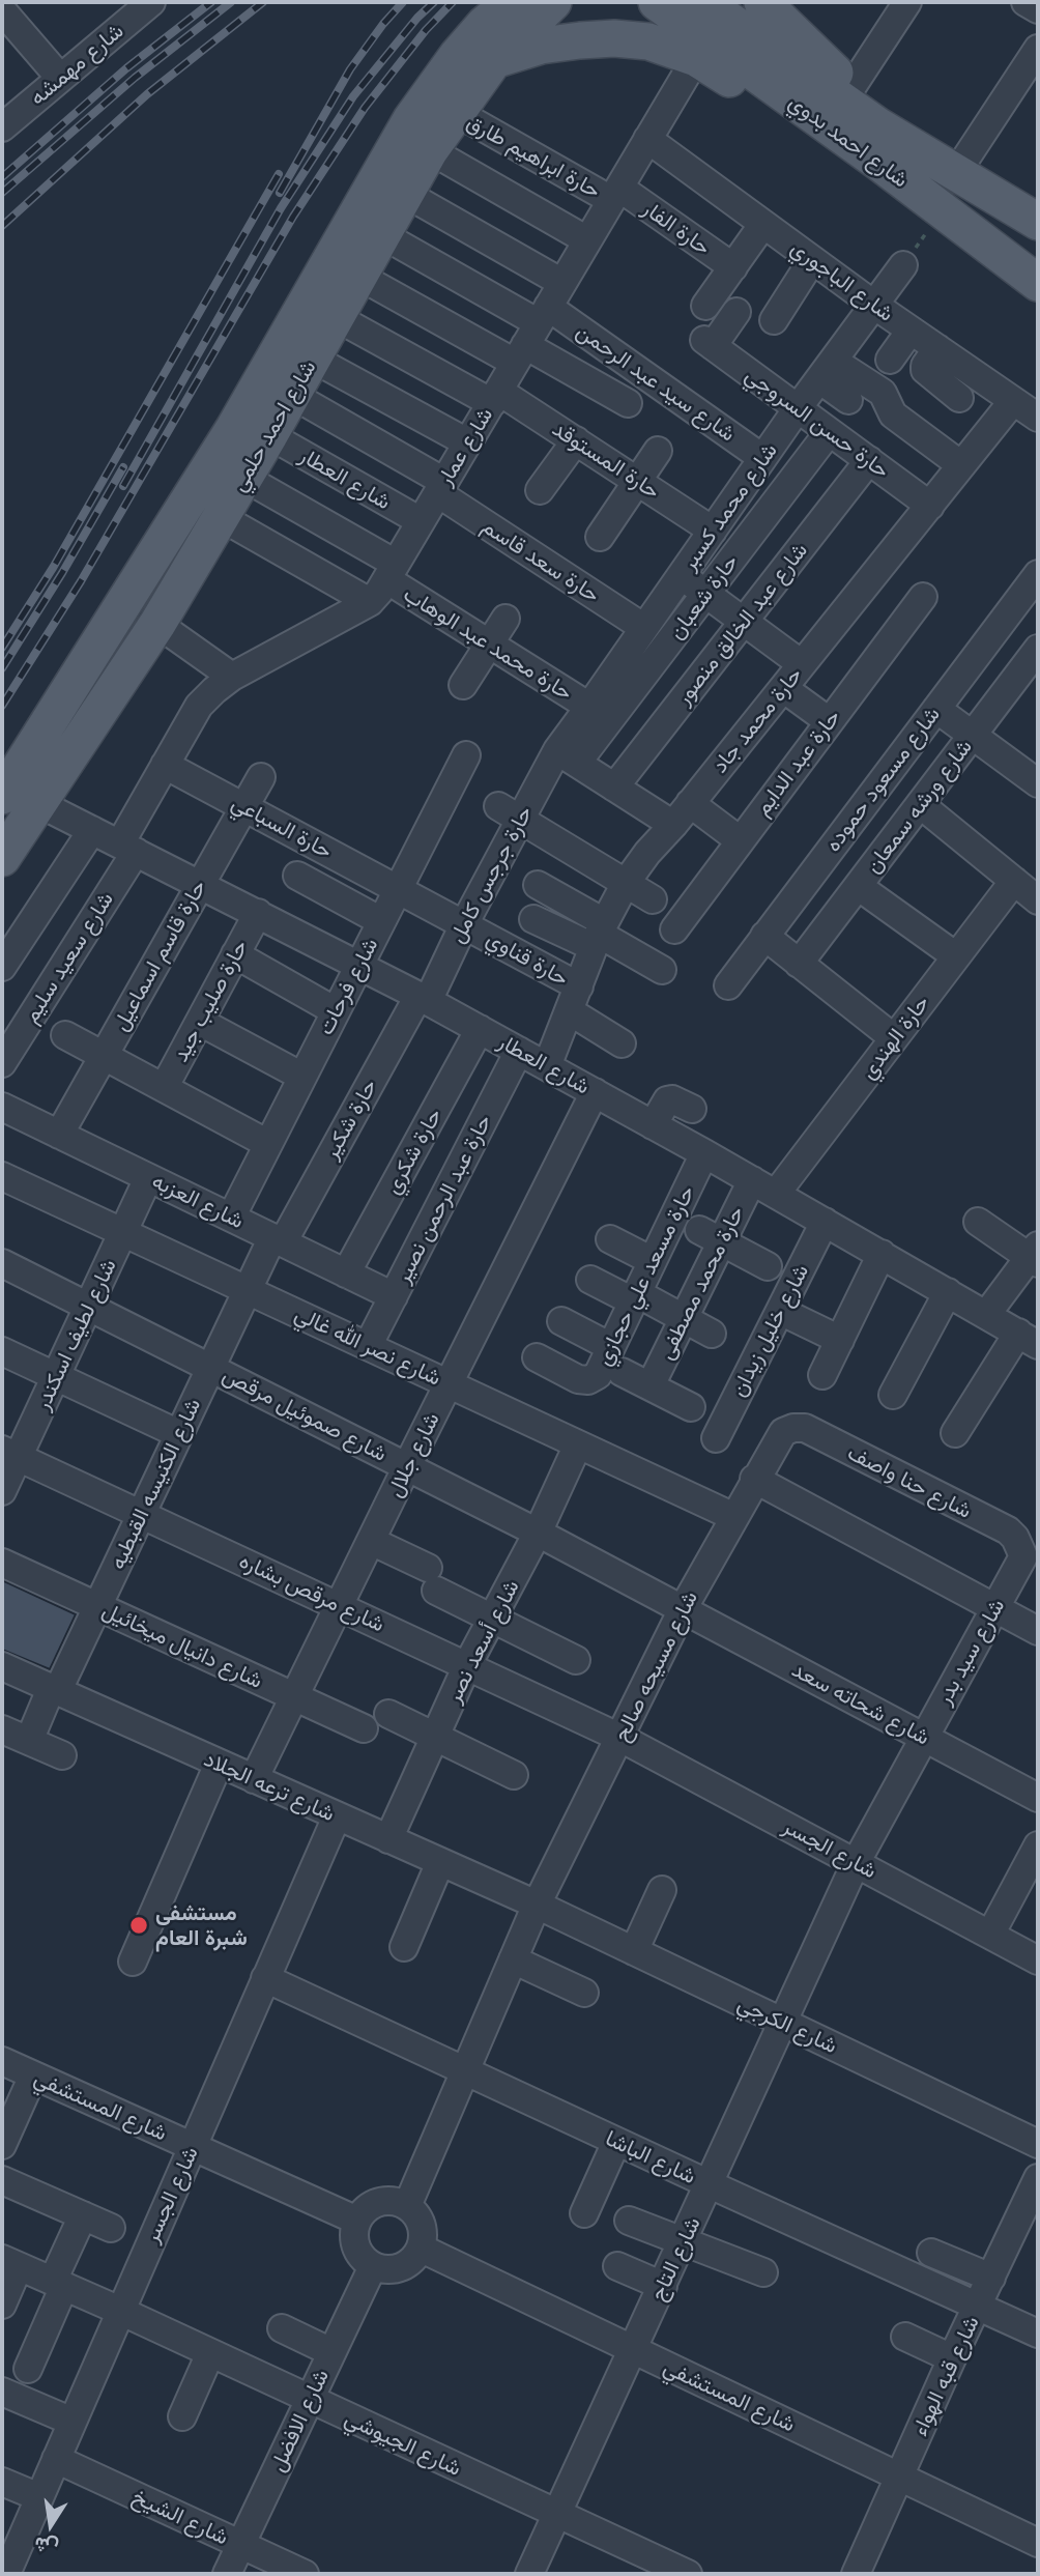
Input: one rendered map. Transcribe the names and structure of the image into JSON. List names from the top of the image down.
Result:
{
  "streets": {
    "main road": ["شارع احمد بدوي", "شارع احمد حلمي"],
    "street": [
      "شارع مهمشه",
      "حارة ابراهيم طارق",
      "حارة الفار",
      "شارع الباجوري",
      "شارع سيد عبد الرحمن",
      "حارة حسن السروجي",
      "شارع عمار",
      "حارة المستوقد",
      "شارع العطار",
      "شارع محمد كسبر",
      "حارة سعد قاسم",
      "حارة شعبان",
      "شارع عبد الخالق منصور",
      "حارة محمد عبد الوهاب",
      "حارة محمد جاد",
      "حارة عبد الدايم",
      "شارع مسعود حموده",
      "شارع ورشه سمعان",
      "حارة السباعي",
      "حارة جرجس كامل",
      "حارة قاسم اسماعيل",
      "شارع سعيد سليم",
      "حارة قناوي",
      "شارع فرحات",
      "حارة صليب جيد",
      "حارة الهندي",
      "حارة شكير",
      "حارة شكري",
      "حارة عبد الرحمن نصير",
      "شارع العزبه",
      "حارة مسعد علي حجازي",
      "حارة محمد مصطفى",
      "شارع خليل زيدان",
      "شارع لطيف اسكندر",
      "شارع نصر الله غالي",
      "شارع صموئيل مرقص",
      "شارع جلال",
      "شارع حنا واصف",
      "شارع الكنيسه القبطيه",
      "شارع مرقص بشاره",
      "شارع أسعد نصر",
      "شارع دانيال ميخائيل",
      "شارع سيد بدر",
      "شارع مسيحه صالح",
      "شارع شحاته سعد",
      "شارع ترعه الجلاد",
      "شارع الجسر",
      "شارع الكرجي",
      "شارع المستشفي",
      "شارع الباشا",
      "شارع التاج",
      "شارع قبه الهواء",
      "شارع الافضل",
      "شارع الجيوشي",
      "شارع الشيخ"
    ]
  },
  "crossings": [
    ["حارة ابراهيم طارق", "حارة الفار"],
    ["حارة ابراهيم طارق", "شارع احمد حلمي"],
    ["حارة ابراهيم طارق", "شارع عمار"],
    ["حارة الفار", "شارع عمار"],
    ["شارع الباجوري", "شارع عمار"],
    ["شارع الباجوري", "شارع محمد كسبر"],
    ["شارع الباجوري", "حارة محمد جاد"],
    ["شارع سيد عبد الرحمن", "شارع عمار"],
    ["شارع سيد عبد الرحمن", "شارع محمد كسبر"],
    ["حارة حسن السروجي", "شارع محمد كسبر"],
    ["حارة حسن السروجي", "حارة شعبان"],
    ["حارة حسن السروجي", "شارع عبد الخالق منصور"],
    ["حارة حسن السروجي", "حارة محمد جاد"],
    ["شارع احمد حلمي", "حارة المستوقد"],
    ["شارع احمد حلمي", "شارع العطار"],
    ["شارع احمد حلمي", "حارة سعد قاسم"],
    ["شارع احمد حلمي", "حارة محمد عبد الوهاب"],
    ["شارع عمار", "حارة المستوقد"],
    ["شارع عمار", "شارع العطار"],
    ["شارع عمار", "حارة سعد قاسم"],
    ["شارع عمار", "حارة محمد عبد الوهاب"],
    ["شارع عمار", "حارة السباعي"],
    ["شارع عمار", "شارع سعيد سليم"],
    ["حارة المستوقد", "شارع محمد كسبر"],
    ["شارع العطار", "حارة محمد جاد"],
    ["شارع العطار", "حارة جرجس كامل"],
    ["شارع العطار", "حارة قاسم اسماعيل"],
    ["شارع العطار", "شارع سعيد سليم"],
    ["شارع العطار", "شارع فرحات"],
    ["شارع العطار", "حارة صليب جيد"],
    ["شارع العطار", "حارة الهندي"],
    ["شارع العطار", "حارة شكير"],
    ["شارع العطار", "حارة شكري"],
    ["شارع العطار", "حارة عبد الرحمن نصير"],
    ["شارع العطار", "حارة مسعد علي حجازي"],
    ["شارع العطار", "حارة محمد مصطفى"],
    ["شارع العطار", "شارع خليل زيدان"],
    ["شارع العطار", "شارع جلال"],
    ["شارع محمد كسبر", "حارة سعد قاسم"],
    ["شارع محمد كسبر", "حارة شعبان"],
    ["شارع محمد كسبر", "حارة محمد عبد الوهاب"],
    ["شارع محمد كسبر", "حارة جرجس كامل"],
    ["حارة شعبان", "حارة جرجس كامل"],
    ["حارة محمد جاد", "حارة قناوي"],
    ["حارة السباعي", "حارة قاسم اسماعيل"],
    ["حارة السباعي", "شارع سعيد سليم"],
    ["حارة السباعي", "حارة قناوي"],
    ["حارة السباعي", "شارع فرحات"],
    ["حارة جرجس كامل", "حارة قناوي"],
    ["حارة جرجس كامل", "حارة شكير"],
    ["حارة قاسم اسماعيل", "شارع العزبه"],
    ["حارة قناوي", "شارع فرحات"],
    ["شارع فرحات", "شارع العزبه"],
    ["حارة الهندي", "حارة محمد مصطفى"],
    ["حارة شكير", "شارع العزبه"],
    ["حارة شكير", "شارع الكنيسه القبطيه"],
    ["حارة شكري", "شارع العزبه"],
    ["حارة عبد الرحمن نصير", "شارع العزبه"],
    ["حارة عبد الرحمن نصير", "شارع نصر الله غالي"],
    ["شارع العزبه", "شارع لطيف اسكندر"],
    ["شارع العزبه", "شارع الكنيسه القبطيه"],
    ["شارع لطيف اسكندر", "شارع نصر الله غالي"],
    ["شارع لطيف اسكندر", "شارع صموئيل مرقص"],
    ["شارع لطيف اسكندر", "شارع مرقص بشاره"],
    ["شارع نصر الله غالي", "شارع جلال"],
    ["شارع نصر الله غالي", "شارع الكنيسه القبطيه"],
    ["شارع نصر الله غالي", "شارع أسعد نصر"],
    ["شارع نصر الله غالي", "شارع مسيحه صالح"],
    ["شارع صموئيل مرقص", "شارع جلال"],
    ["شارع صموئيل مرقص", "شارع الكنيسه القبطيه"],
    ["شارع صموئيل مرقص", "شارع أسعد نصر"],
    ["شارع صموئيل مرقص", "شارع مسيحه صالح"],
    ["شارع صموئيل مرقص", "شارع شحاته سعد"],
    ["شارع جلال", "شارع مرقص بشاره"],
    ["شارع جلال", "شارع دانيال ميخائيل"],
    ["شارع جلال", "شارع ترعه الجلاد"],
    ["شارع حنا واصف", "شارع سيد بدر"],
    ["شارع حنا واصف", "شارع مسيحه صالح"],
    ["شارع الكنيسه القبطيه", "شارع مرقص بشاره"],
    ["شارع الكنيسه القبطيه", "شارع دانيال ميخائيل"],
    ["شارع الكنيسه القبطيه", "شارع ترعه الجلاد"],
    ["شارع مرقص بشاره", "شارع أسعد نصر"],
    ["شارع مرقص بشاره", "شارع مسيحه صالح"],
    ["شارع مرقص بشاره", "شارع الجسر"],
    ["شارع أسعد نصر", "شارع ترعه الجلاد"],
    ["شارع سيد بدر", "شارع شحاته سعد"],
    ["شارع سيد بدر", "شارع الجسر"],
    ["شارع سيد بدر", "شارع التاج"],
    ["شارع مسيحه صالح", "شارع شحاته سعد"],
    ["شارع مسيحه صالح", "شارع ترعه الجلاد"],
    ["شارع مسيحه صالح", "شارع الجسر"],
    ["شارع مسيحه صالح", "شارع الكرجي"],
    ["شارع ترعه الجلاد", "شارع الجسر"],
    ["شارع ترعه الجلاد", "شارع الكرجي"],
    ["شارع الجسر", "شارع المستشفي"],
    ["شارع الجسر", "شارع الباشا"],
    ["شارع الجسر", "شارع التاج"],
    ["شارع الجسر", "شارع الجيوشي"],
    ["شارع الجسر", "شارع الشيخ"],
    ["شارع الكرجي", "شارع التاج"],
    ["شارع المستشفي", "شارع التاج"],
    ["شارع المستشفي", "شارع قبه الهواء"],
    ["شارع المستشفي", "شارع الافضل"],
    ["شارع الباشا", "شارع التاج"],
    ["شارع الباشا", "شارع قبه الهواء"],
    ["شارع التاج", "شارع الجيوشي"],
    ["شارع الافضل", "شارع الجيوشي"],
    ["شارع الافضل", "شارع الشيخ"]
  ],
  "places": ["مستشفى شبرة العام"],
  "north": "bottom"
}
